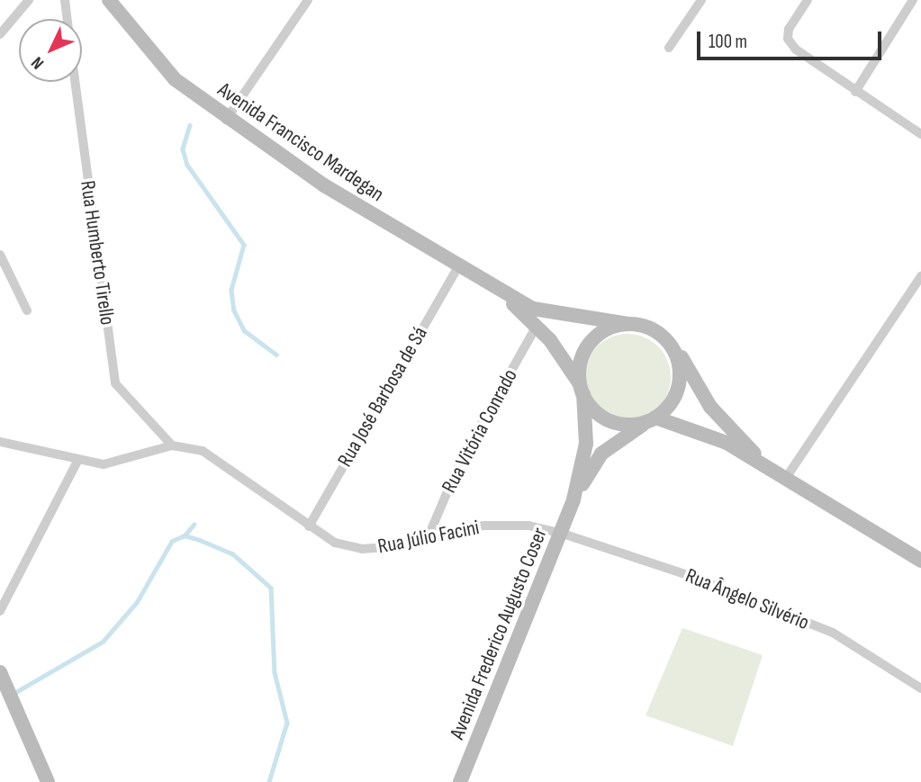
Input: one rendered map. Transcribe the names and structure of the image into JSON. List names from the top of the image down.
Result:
{
  "streets": {
    "main road": ["Avenida Francisco Mardegan", "Avenida Frederico Augusto Coser"],
    "street": [
      "Rua Humberto Tirello",
      "Rua José Barbosa de Sá",
      "Rua Vitória Conrado",
      "Rua Júlio Facini",
      "Rua Ângelo Silvério"
    ]
  },
  "crossings": [
    ["Avenida Francisco Mardegan", "Rua José Barbosa de Sá"],
    ["Avenida Francisco Mardegan", "Rua Vitória Conrado"],
    ["Avenida Francisco Mardegan", "Avenida Frederico Augusto Coser"],
    ["Rua Humberto Tirello", "Rua Júlio Facini"],
    ["Rua José Barbosa de Sá", "Rua Júlio Facini"],
    ["Rua Vitória Conrado", "Rua Júlio Facini"],
    ["Rua Júlio Facini", "Rua Ângelo Silvério"],
    ["Rua Júlio Facini", "Avenida Frederico Augusto Coser"],
    ["Rua Ângelo Silvério", "Avenida Frederico Augusto Coser"]
  ],
  "scale_bar": "100 m",
  "north": "bottom left"
}
